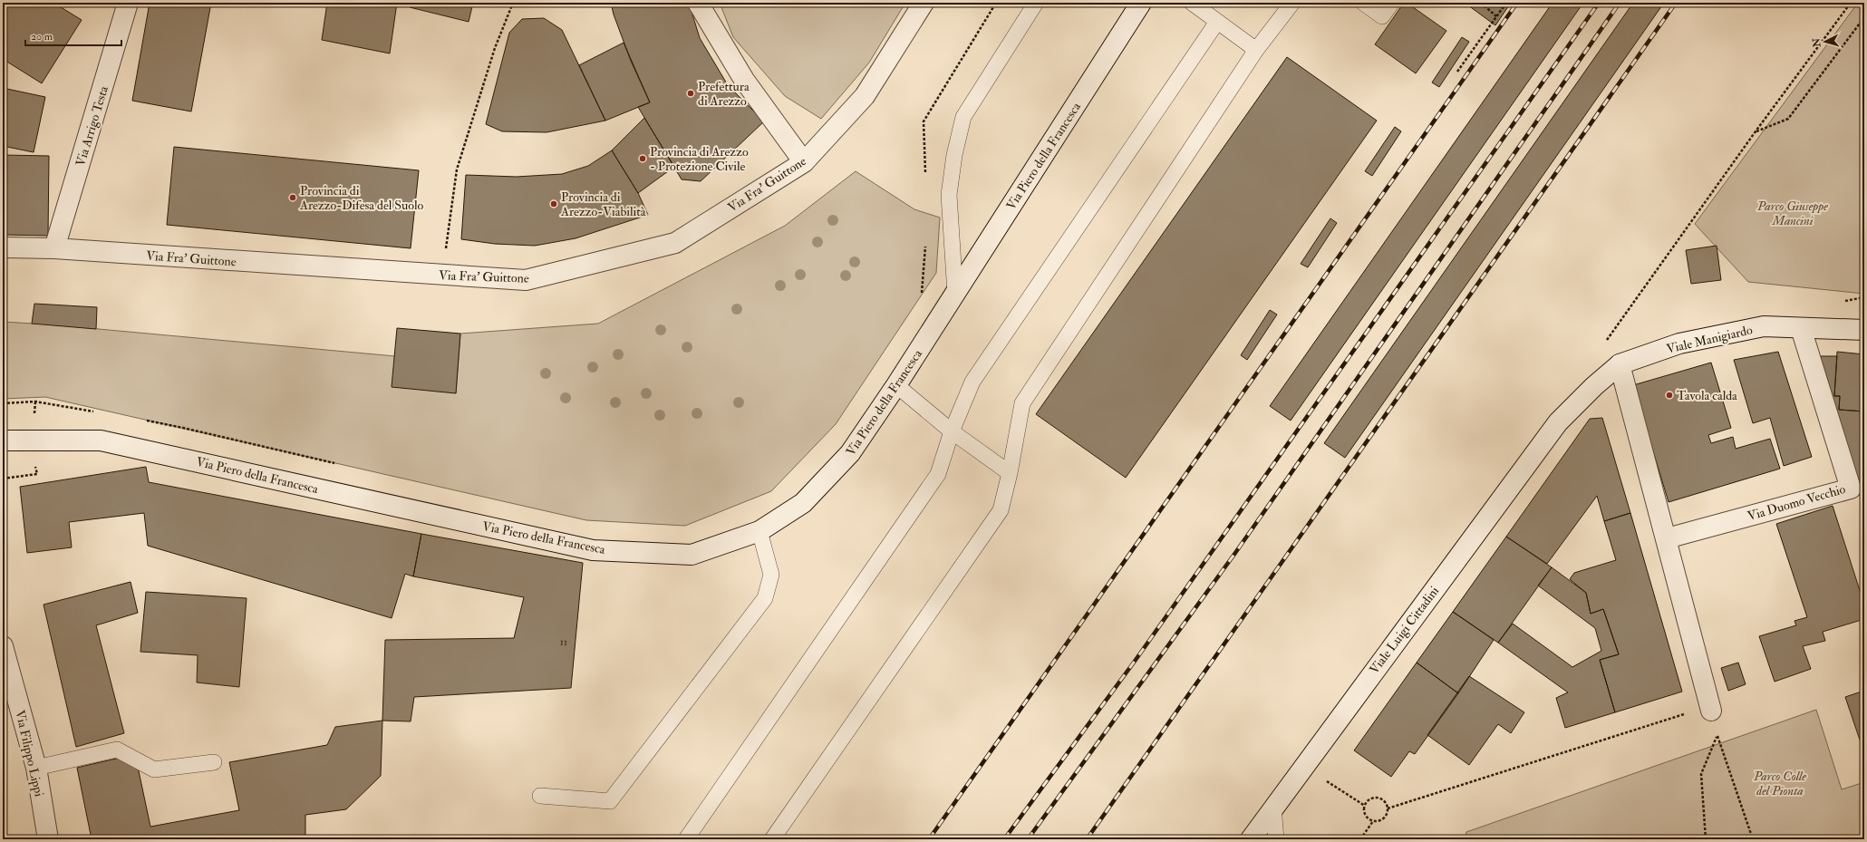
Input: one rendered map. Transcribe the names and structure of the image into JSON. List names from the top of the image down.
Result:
{
  "streets": {
    "street": [
      "Via Arrigo Testa",
      "Via Piero della Francesca",
      "Via Fra' Guittone",
      "Viale Manigiardo",
      "Via Duomo Vecchio",
      "Viale Luigi Cittadini",
      "Via Filippo Lippi"
    ]
  },
  "crossings": [
    ["Via Arrigo Testa", "Via Fra' Guittone"],
    ["Viale Manigiardo", "Via Duomo Vecchio"],
    ["Viale Manigiardo", "Viale Luigi Cittadini"]
  ],
  "parks": ["Parco Giuseppe Mancini", "Parco Colle del Pionta"],
  "places": [
    "Prefettura di Arezzo",
    "Provincia di Arezzo - Protezione Civile",
    "Provincia di Arezzo-Difesa del Suolo",
    "Provincia di Arezzo-Viabilità",
    "Tavola calda"
  ],
  "house_numbers": ["11"],
  "scale_bar": "20 m",
  "north": "left"
}
